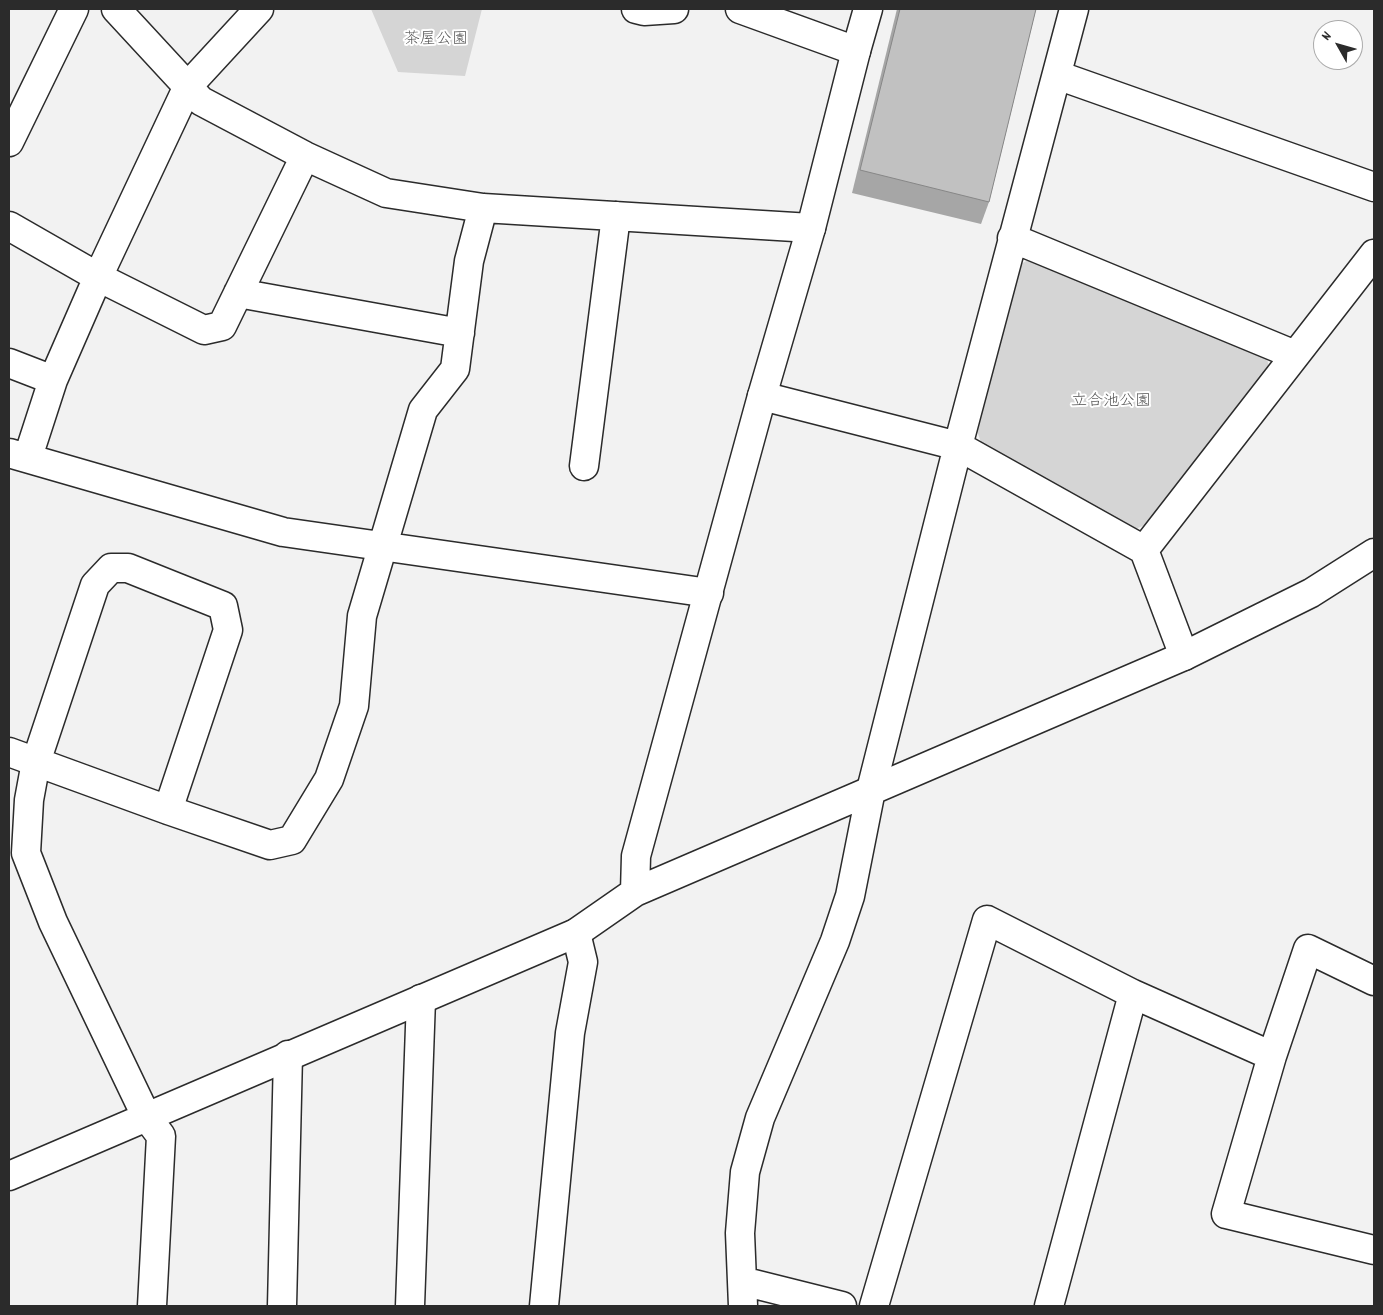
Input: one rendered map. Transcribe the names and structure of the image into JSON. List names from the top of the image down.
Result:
{
  "parks": ["茶屋公園", "立合池公園"],
  "north": "top left"
}
